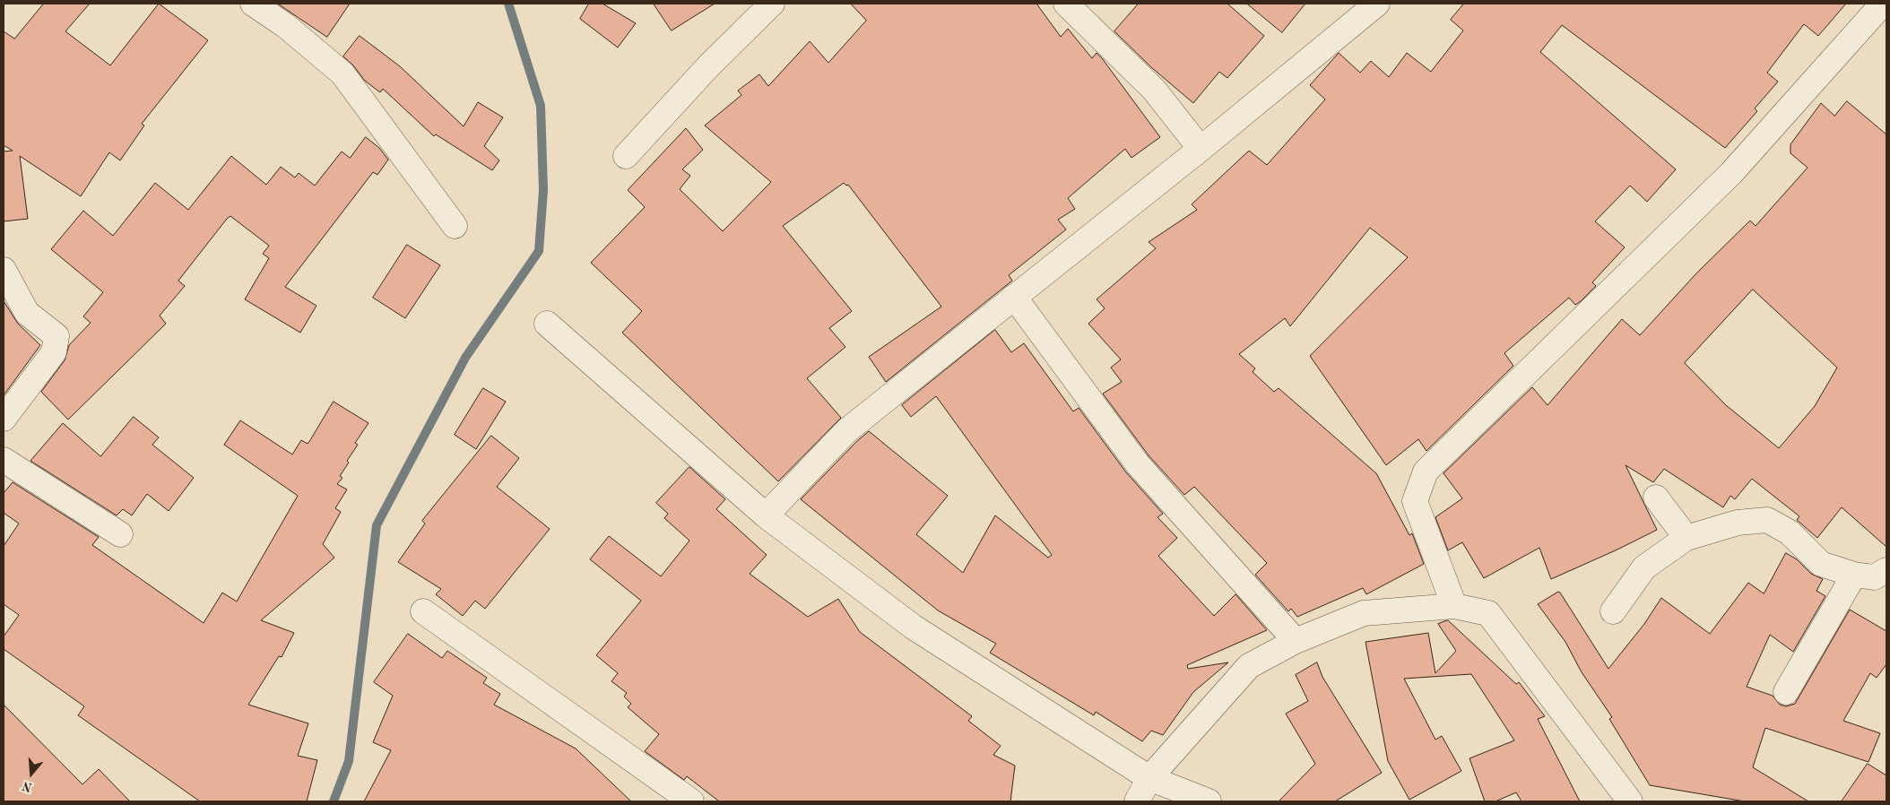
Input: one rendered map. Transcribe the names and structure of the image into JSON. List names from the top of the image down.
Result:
{
  "north": "bottom"
}
